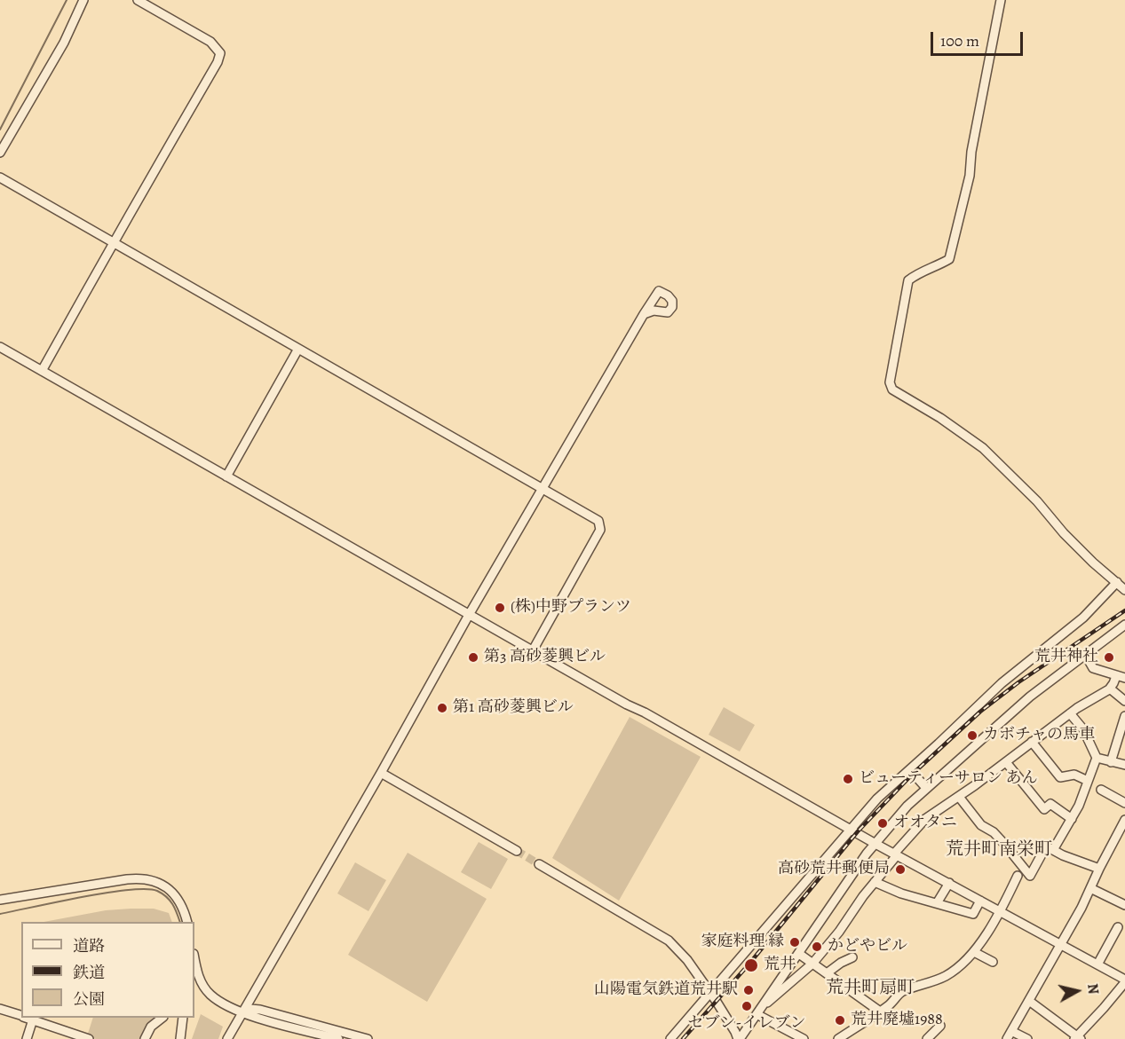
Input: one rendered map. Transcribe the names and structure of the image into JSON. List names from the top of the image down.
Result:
{
  "districts": ["荒井町南栄町", "荒井町扇町"],
  "places": [
    "(株)中野プランツ",
    "第3 高砂菱興ビル",
    "荒井神社",
    "第1 高砂菱興ビル",
    "カボチャの馬車",
    "ビューティーサロン あん",
    "オオタニ",
    "高砂荒井郵便局",
    "家庭料理 縁",
    "かどやビル",
    "荒井",
    "山陽電気鉄道荒井駅",
    "セブン-イレブン",
    "荒井廃墟1988"
  ],
  "legend": ["道路", "鉄道", "公園"],
  "scale_bar": "100 m",
  "north": "right"
}
